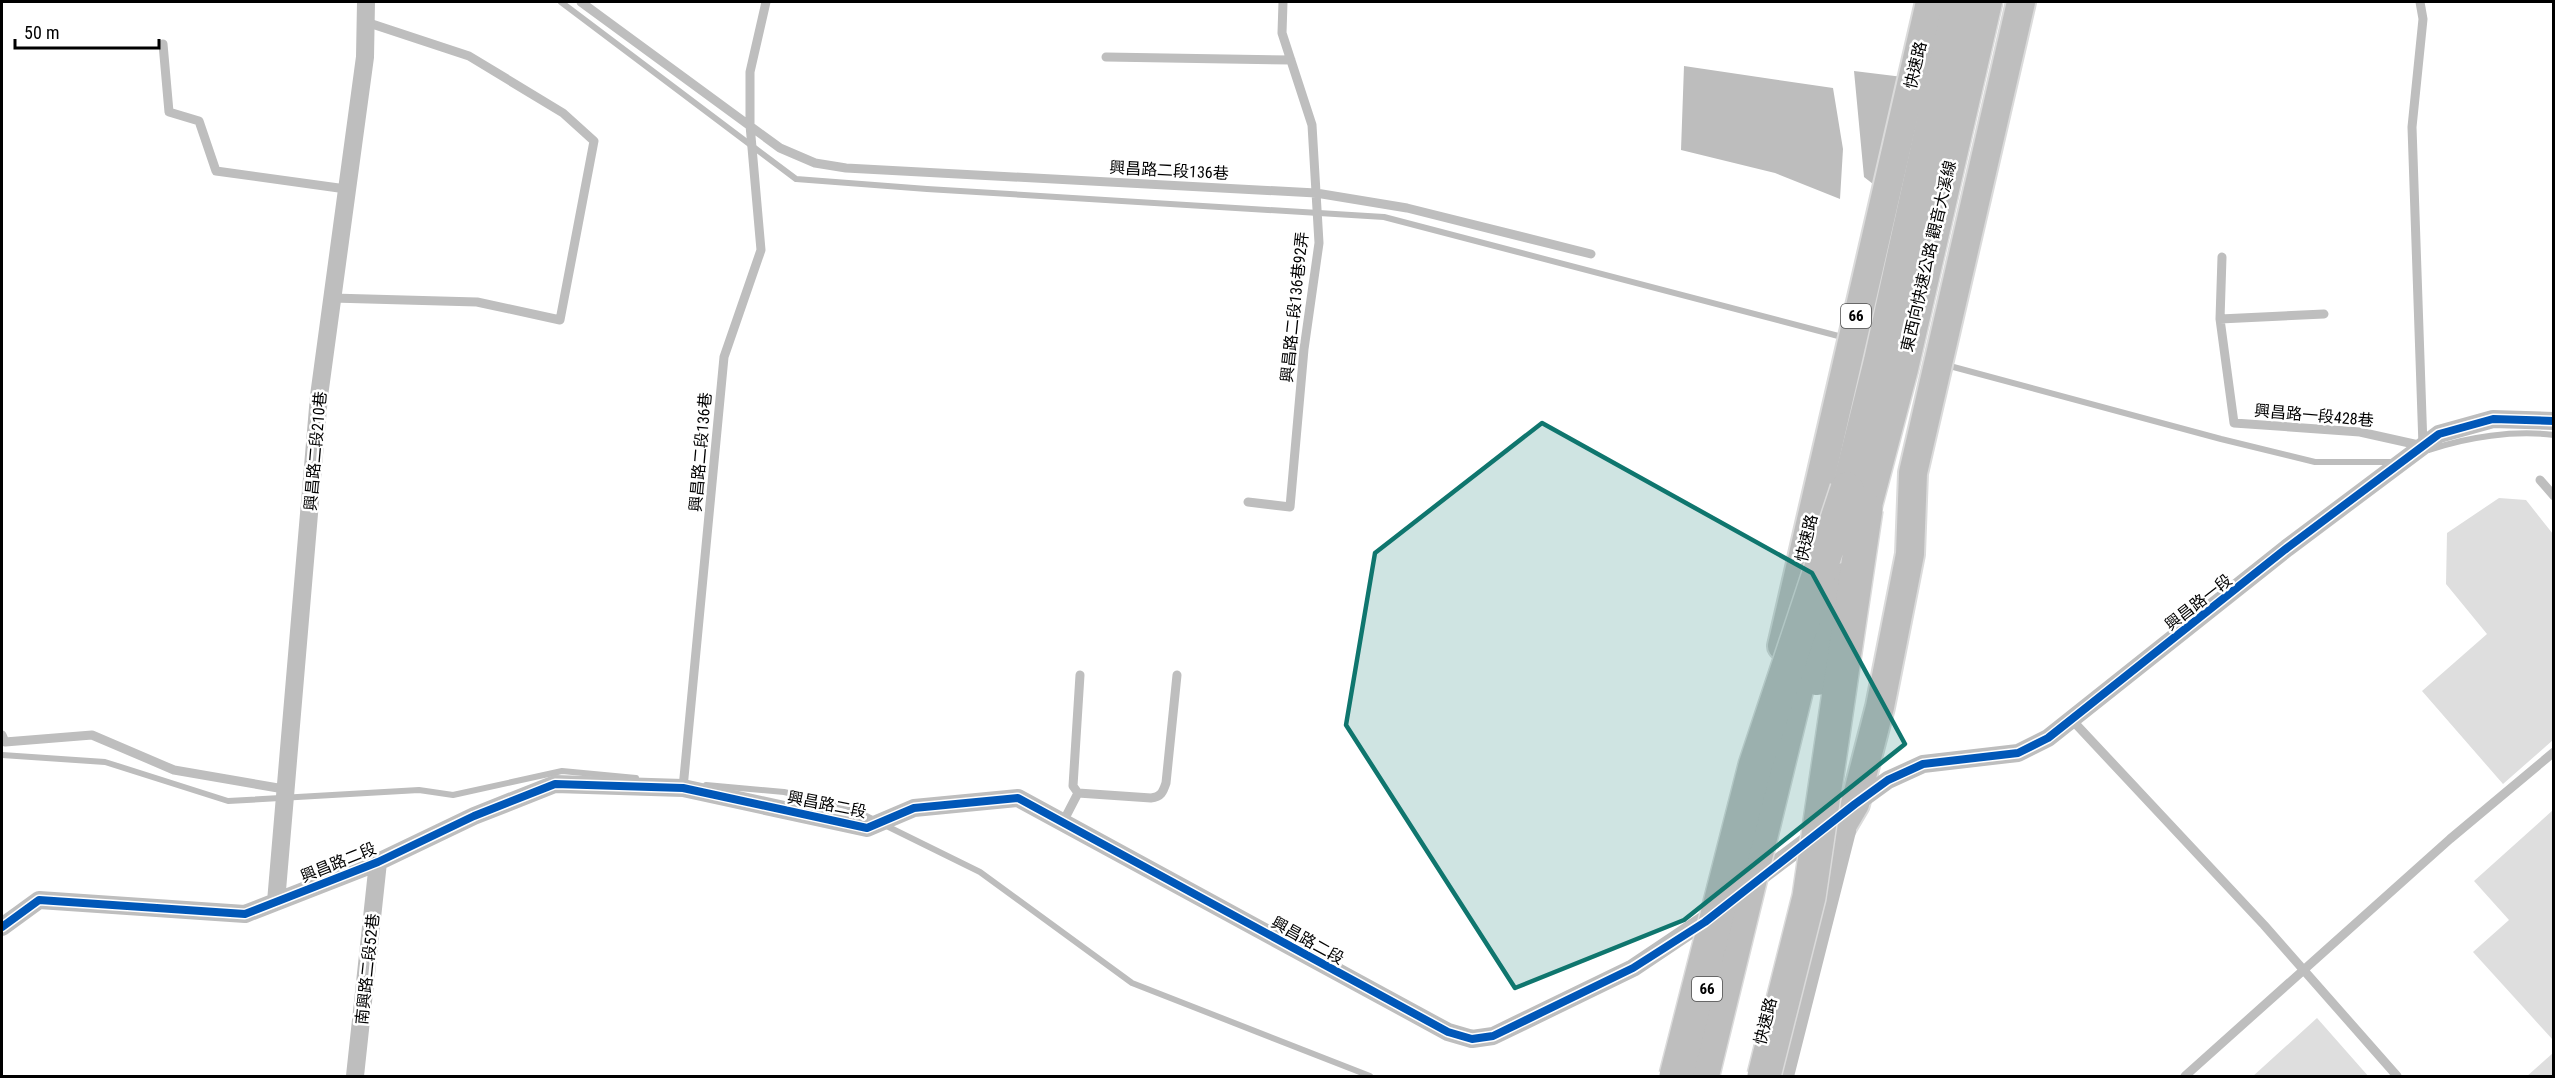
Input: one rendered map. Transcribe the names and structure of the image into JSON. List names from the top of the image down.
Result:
{
  "streets": {
    "highway": ["東西向快速公路 觀音大溪線", "66"],
    "main road": ["快速路"],
    "street": [
      "興昌路二段210巷",
      "興昌路一段",
      "興昌路二段",
      "南興路二段52巷"
    ],
    "lane": ["興昌路二段136巷", "興昌路二段136巷92弄", "興昌路一段428巷"]
  },
  "crossings": [
    ["快速路", "興昌路一段"],
    ["快速路", "興昌路二段"],
    ["興昌路二段136巷", "興昌路二段136巷92弄"],
    ["興昌路二段136巷", "興昌路二段"],
    ["東西向快速公路 觀音大溪線", "66"],
    ["興昌路一段428巷", "興昌路一段"],
    ["興昌路二段210巷", "興昌路二段"],
    ["興昌路一段", "興昌路二段"],
    ["興昌路二段", "南興路二段52巷"]
  ],
  "scale_bar": "50 m"
}
